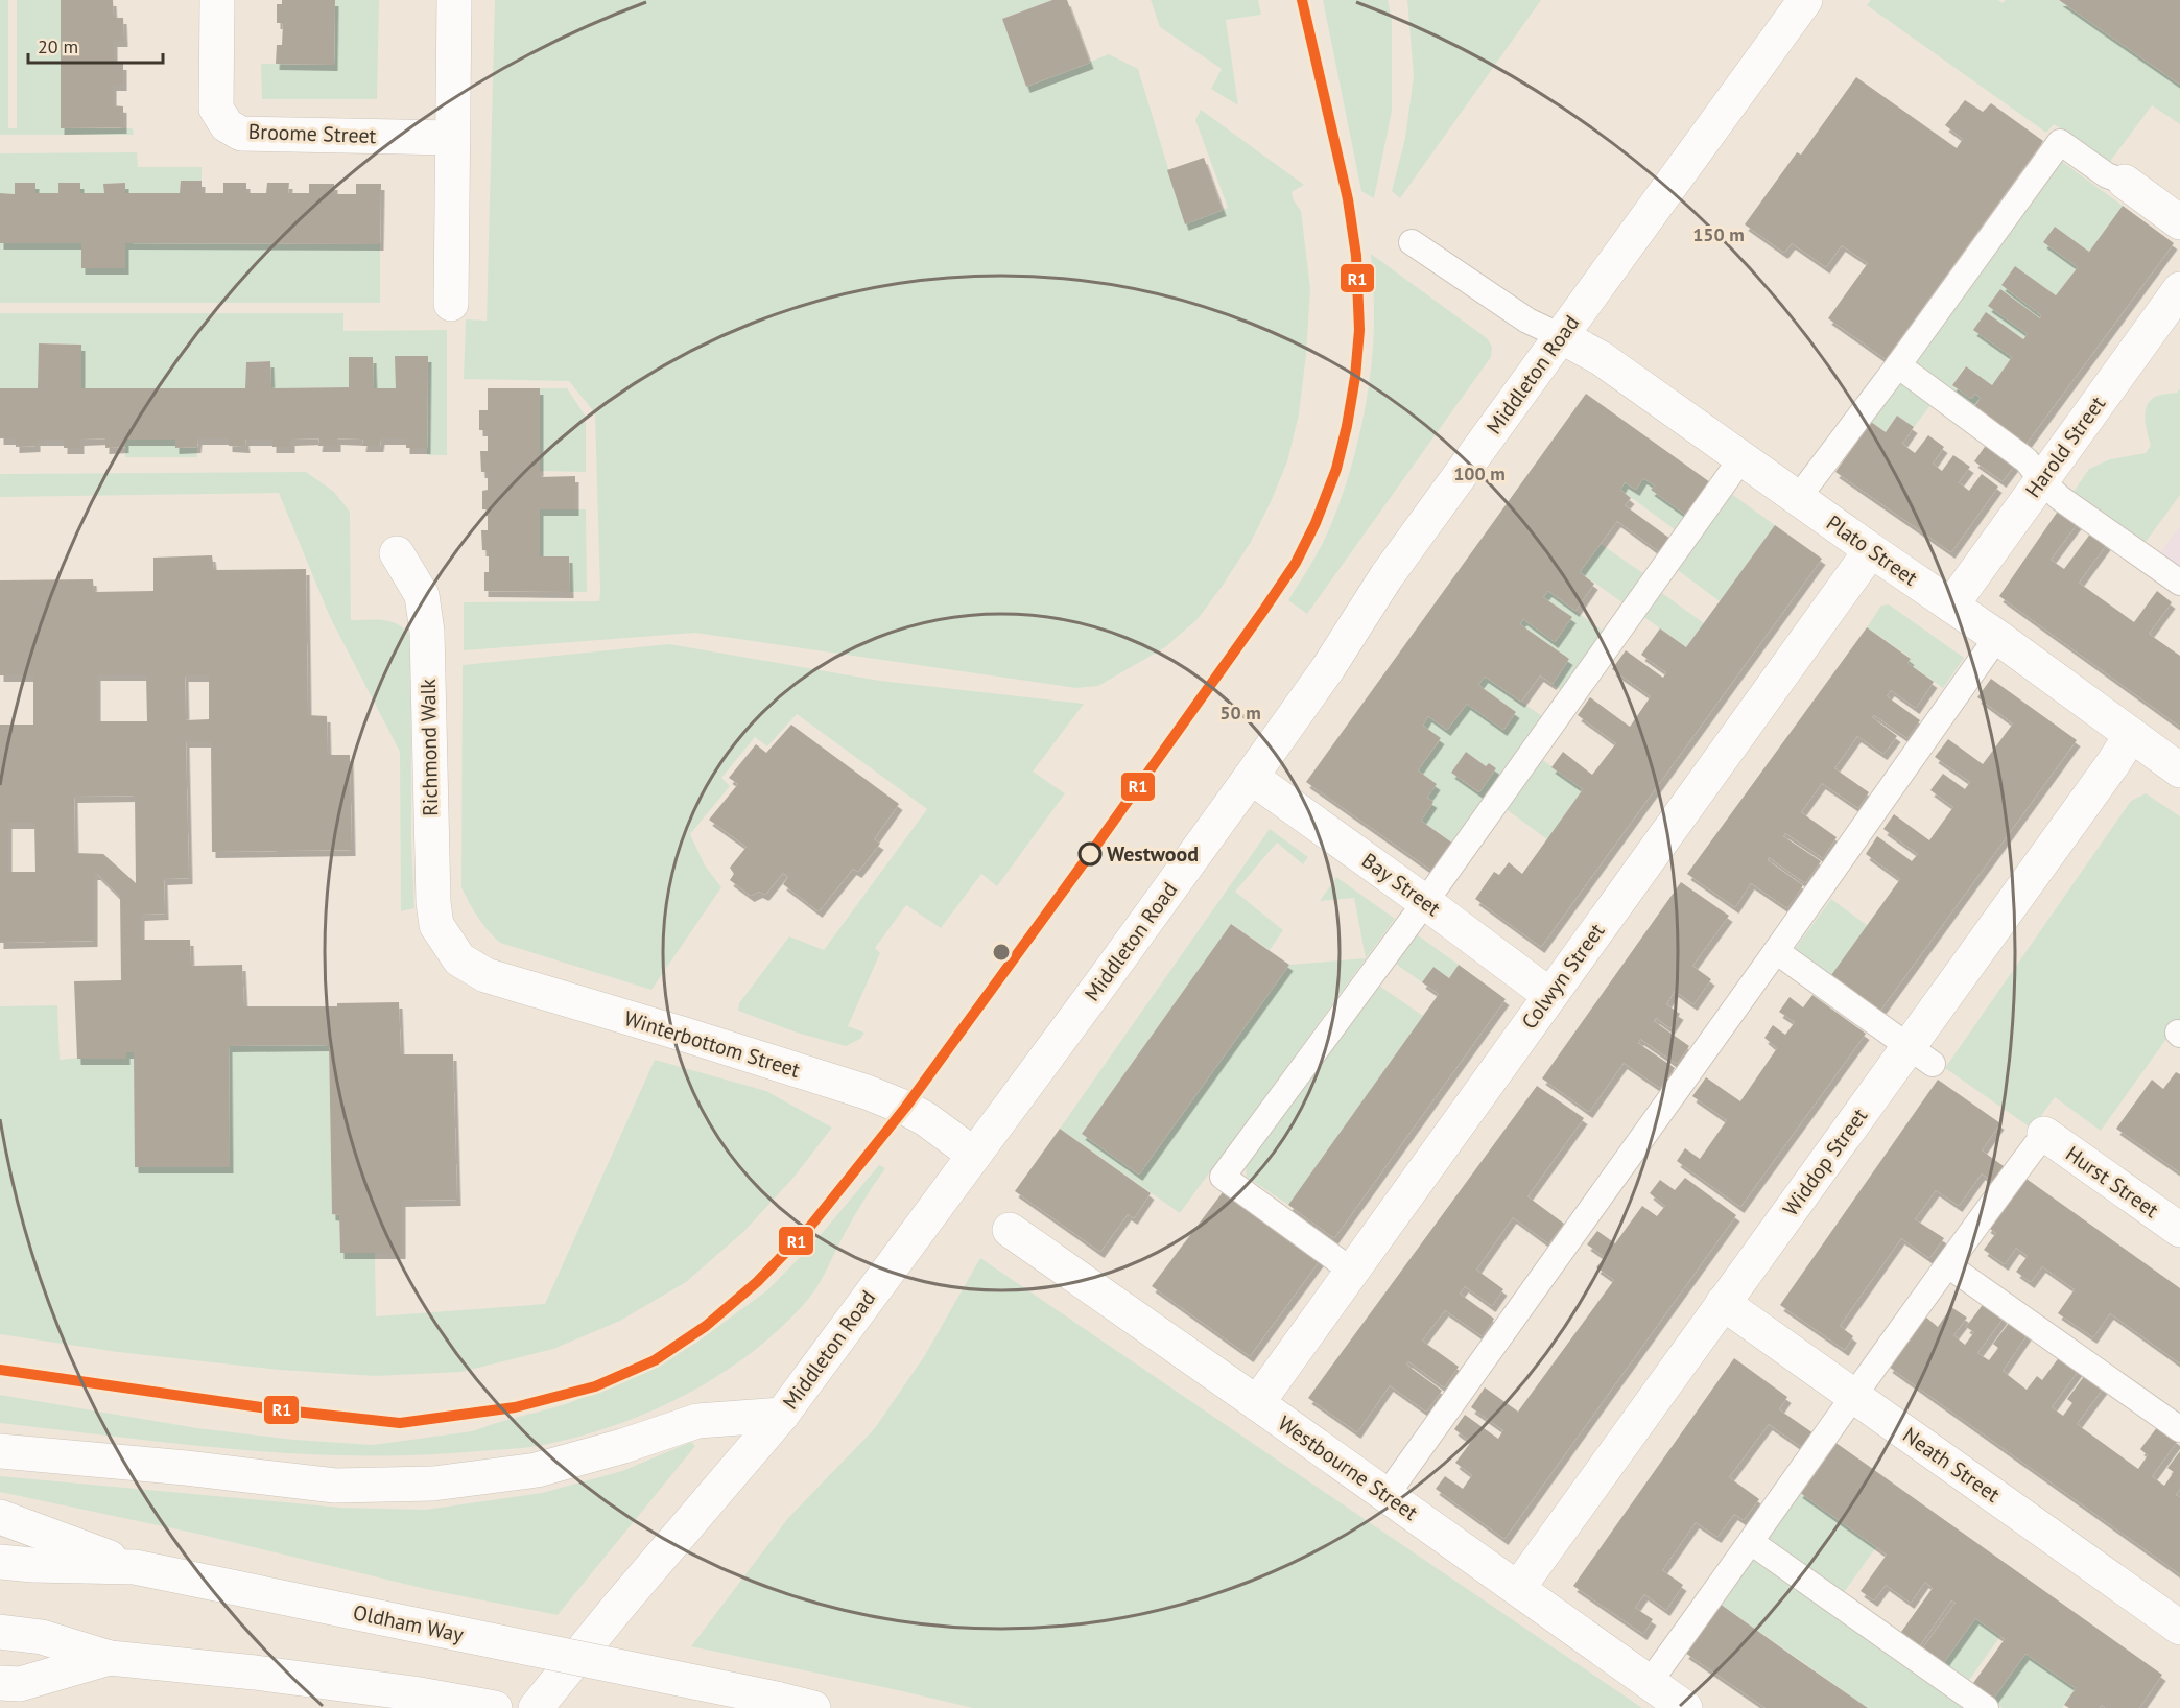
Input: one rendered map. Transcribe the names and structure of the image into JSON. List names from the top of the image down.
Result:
{
  "streets": {
    "main road": [
      "Broome Street",
      "Middleton Road",
      "Harold Street",
      "Plato Street",
      "Richmond Walk",
      "Bay Street",
      "Colwyn Street",
      "Winterbottom Street",
      "Widdop Street",
      "Hurst Street",
      "Neath Street",
      "Westbourne Street",
      "Oldham Way"
    ]
  },
  "crossings": [
    ["Middleton Road", "Plato Street"],
    ["Middleton Road", "Bay Street"],
    ["Middleton Road", "Winterbottom Street"],
    ["Harold Street", "Plato Street"],
    ["Plato Street", "Colwyn Street"],
    ["Plato Street", "Widdop Street"],
    ["Richmond Walk", "Winterbottom Street"],
    ["Bay Street", "Colwyn Street"],
    ["Colwyn Street", "Westbourne Street"],
    ["Widdop Street", "Neath Street"],
    ["Widdop Street", "Westbourne Street"]
  ],
  "places": ["Westwood"],
  "lines": ["transit line R1"],
  "scale_bar": "20 m",
  "rings": ["150 m", "100 m", "50 m"]
}
